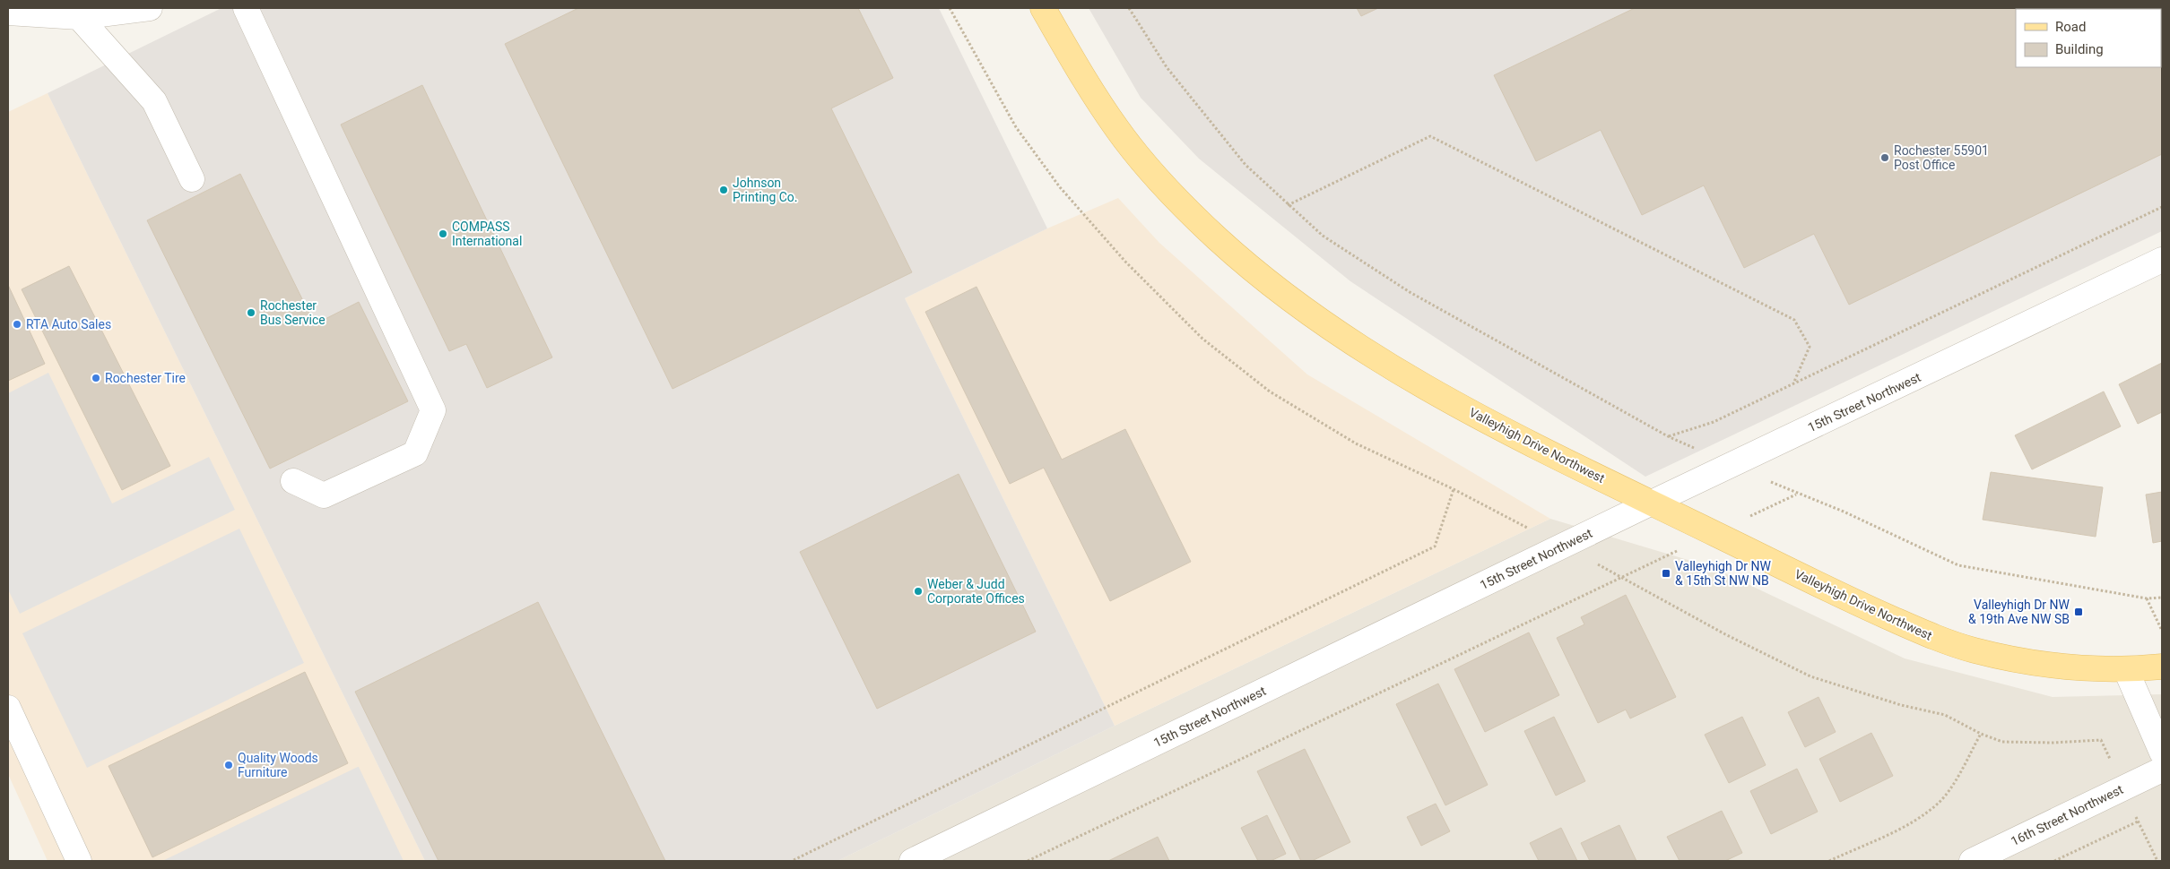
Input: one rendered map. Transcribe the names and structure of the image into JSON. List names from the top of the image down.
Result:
{
  "streets": {
    "main road": ["Valleyhigh Drive Northwest"],
    "street": ["15th Street Northwest", "16th Street Northwest"]
  },
  "crossings": [
    ["15th Street Northwest", "Valleyhigh Drive Northwest"]
  ],
  "places": {
    "other": [
      "Rochester 55901 Post Office",
      "Johnson Printing Co.",
      "COMPASS International",
      "Rochester Bus Service",
      "RTA Auto Sales",
      "Rochester Tire",
      "Weber & Judd Corporate Offices",
      "Quality Woods Furniture"
    ],
    "transit": ["Valleyhigh Dr NW & 15th St NW NB", "Valleyhigh Dr NW & 19th Ave NW SB"]
  },
  "legend": ["Road", "Building"]
}
